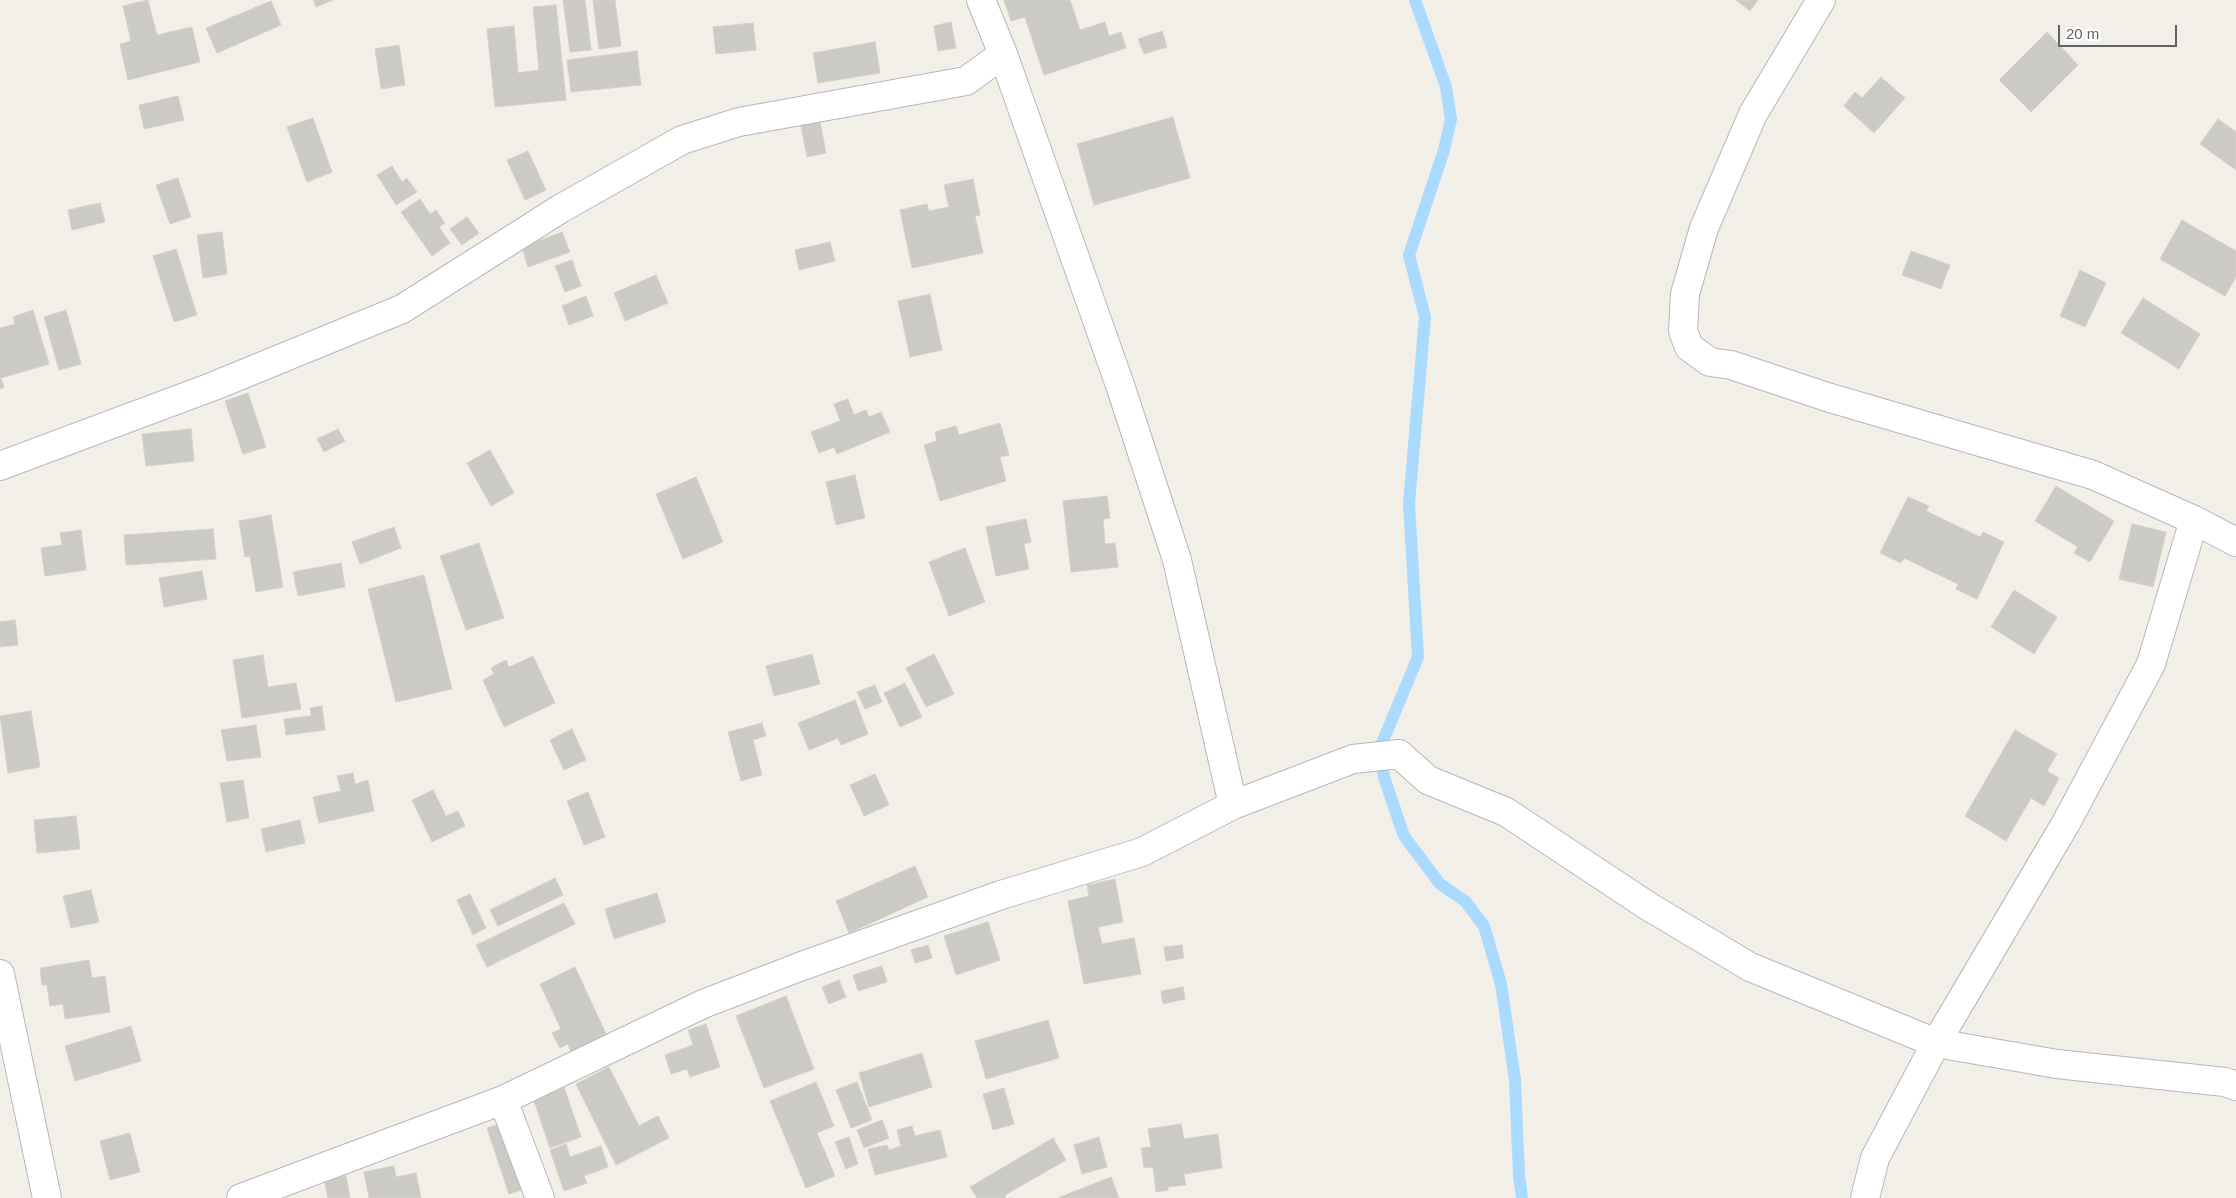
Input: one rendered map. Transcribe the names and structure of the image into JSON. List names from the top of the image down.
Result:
{
  "scale_bar": "20 m"
}
